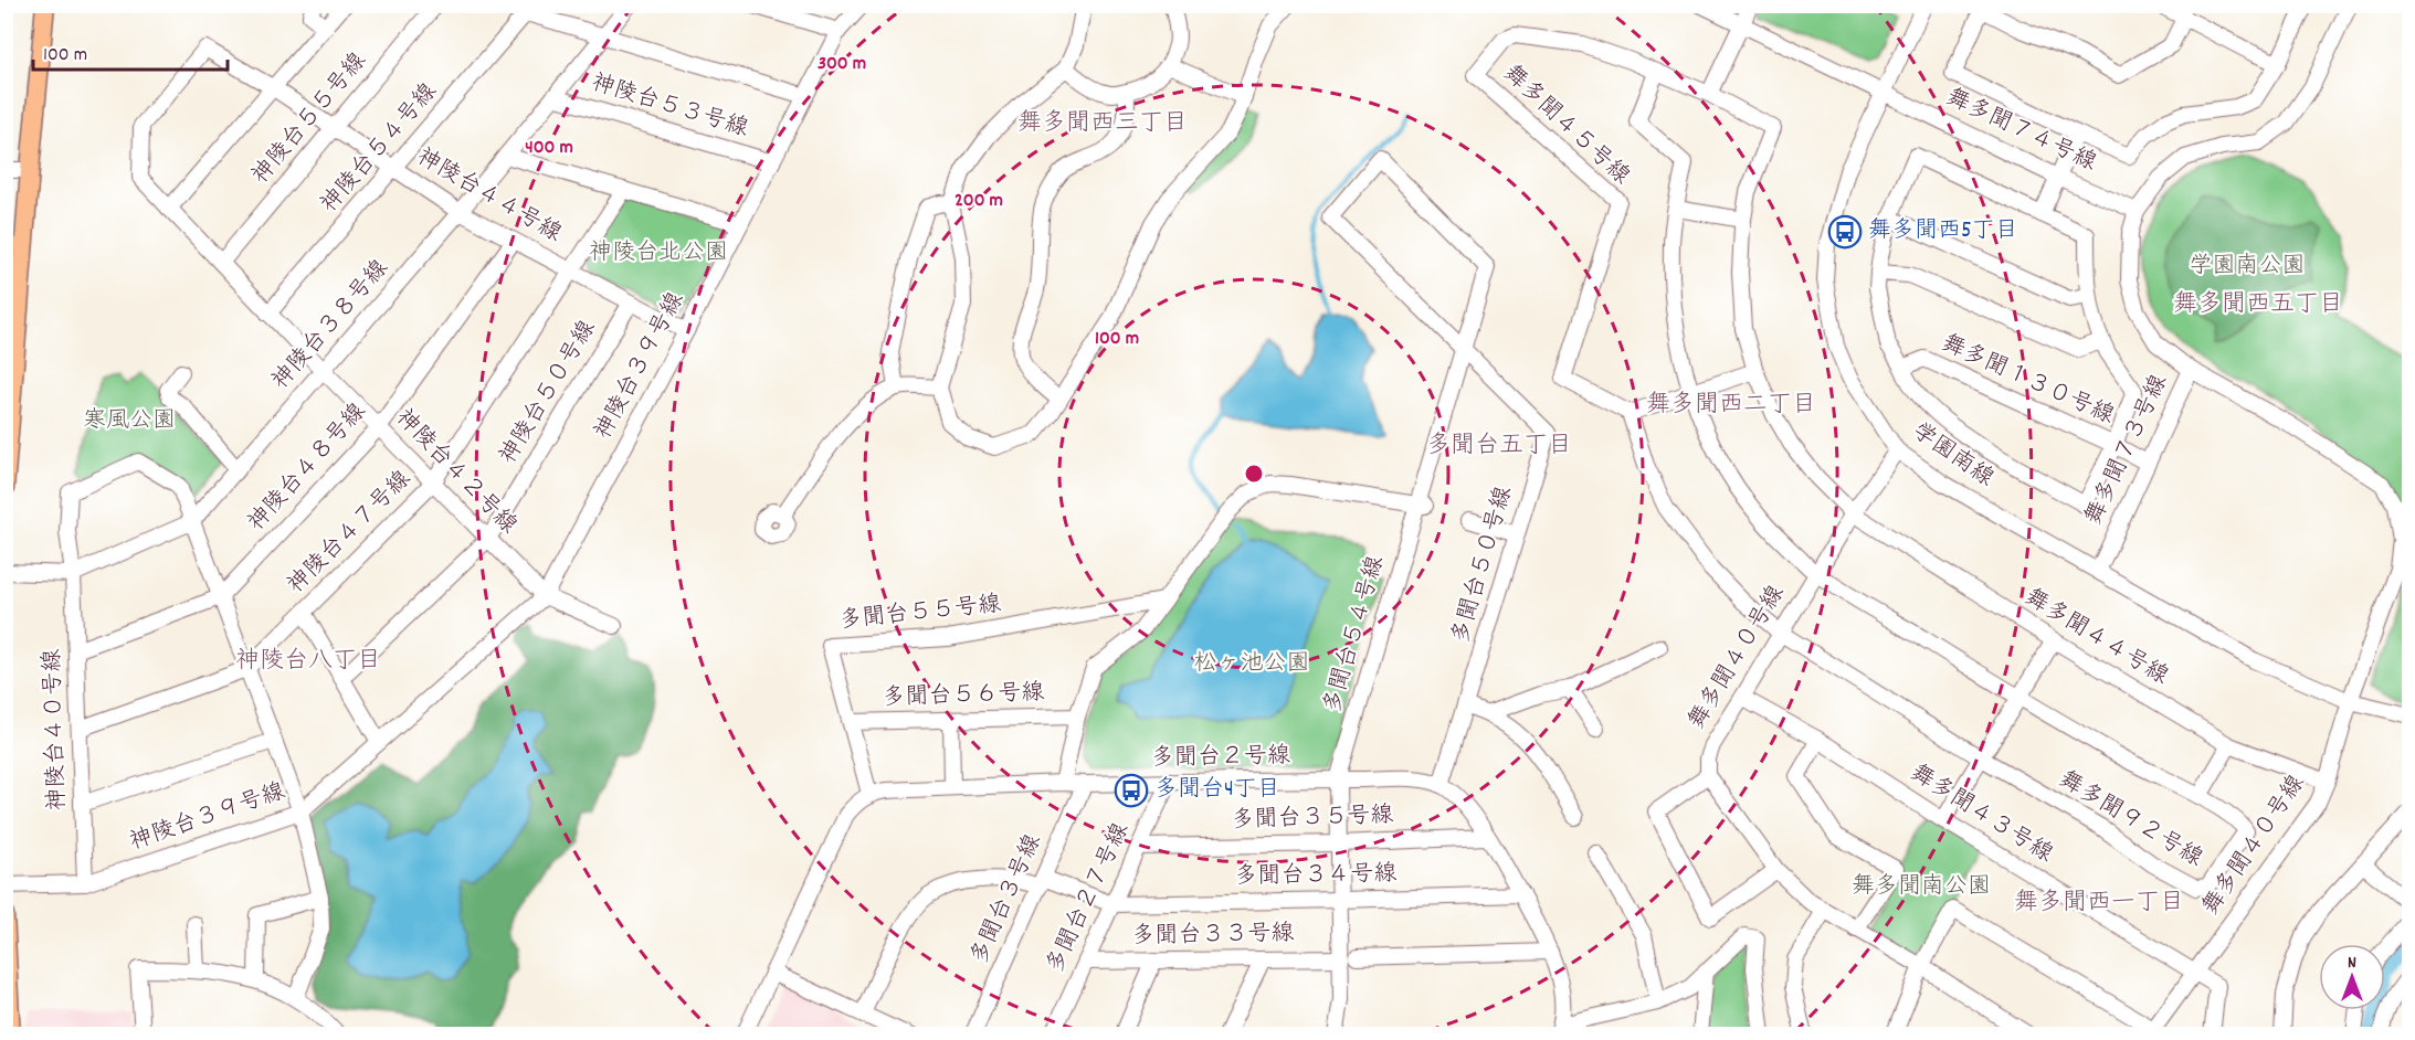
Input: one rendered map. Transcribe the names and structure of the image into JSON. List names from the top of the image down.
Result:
{
  "streets": {
    "street": [
      "神陵台５３号線",
      "神陵台５５号線",
      "舞多聞４５号線",
      "舞多聞７４号線",
      "神陵台５４号線",
      "神陵台４４号線",
      "神陵台３８号線",
      "神陵台３９号線",
      "舞多聞１３０号線",
      "神陵台５０号線",
      "舞多聞７３号線",
      "学園南線",
      "神陵台４８号線",
      "神陵台４２号線",
      "神陵台４７号線",
      "多聞台５０号線",
      "多聞台５５号線",
      "多聞台５４号線",
      "舞多聞４４号線",
      "舞多聞４０号線",
      "多聞台５６号線",
      "神陵台４０号線",
      "多聞台２号線",
      "舞多聞４３号線",
      "多聞台３５号線",
      "舞多聞９２号線",
      "多聞台３４号線",
      "多聞台２７号線",
      "多聞台３号線",
      "多聞台３３号線"
    ]
  },
  "crossings": [
    ["神陵台５３号線", "神陵台３８号線"],
    ["神陵台５３号線", "神陵台３９号線"],
    ["神陵台５５号線", "神陵台４４号線"],
    ["神陵台５５号線", "神陵台４２号線"],
    ["舞多聞４５号線", "舞多聞４４号線"],
    ["舞多聞４５号線", "舞多聞４０号線"],
    ["舞多聞４５号線", "舞多聞９２号線"],
    ["舞多聞７４号線", "舞多聞７３号線"],
    ["舞多聞７４号線", "学園南線"],
    ["神陵台５４号線", "神陵台４４号線"],
    ["神陵台５４号線", "神陵台４２号線"],
    ["神陵台４４号線", "神陵台３８号線"],
    ["神陵台４４号線", "神陵台３９号線"],
    ["神陵台４４号線", "神陵台５０号線"],
    ["神陵台４４号線", "神陵台４８号線"],
    ["神陵台４４号線", "神陵台４２号線"],
    ["神陵台４４号線", "神陵台４７号線"],
    ["神陵台３８号線", "神陵台４２号線"],
    ["神陵台３８号線", "神陵台４０号線"],
    ["神陵台３９号線", "神陵台４２号線"],
    ["神陵台３９号線", "神陵台４０号線"],
    ["舞多聞１３０号線", "舞多聞７３号線"],
    ["神陵台５０号線", "神陵台４２号線"],
    ["舞多聞７３号線", "学園南線"],
    ["舞多聞７３号線", "舞多聞４０号線"],
    ["学園南線", "舞多聞４０号線"],
    ["神陵台４８号線", "神陵台４２号線"],
    ["神陵台４８号線", "神陵台４０号線"],
    ["神陵台４２号線", "神陵台４７号線"],
    ["神陵台４７号線", "神陵台４０号線"],
    ["多聞台５０号線", "多聞台５４号線"],
    ["多聞台５０号線", "多聞台２号線"],
    ["多聞台５５号線", "多聞台５６号線"],
    ["多聞台５５号線", "多聞台２号線"],
    ["多聞台５４号線", "多聞台２号線"],
    ["多聞台５４号線", "多聞台３５号線"],
    ["多聞台５４号線", "多聞台３４号線"],
    ["多聞台５４号線", "多聞台３３号線"],
    ["舞多聞４４号線", "舞多聞４０号線"],
    ["舞多聞４０号線", "舞多聞４３号線"],
    ["舞多聞４０号線", "舞多聞９２号線"],
    ["多聞台２号線", "多聞台２７号線"],
    ["多聞台２号線", "多聞台３号線"],
    ["多聞台３５号線", "多聞台２７号線"],
    ["多聞台３４号線", "多聞台２７号線"],
    ["多聞台２７号線", "多聞台３３号線"]
  ],
  "districts": [
    "舞多聞西三丁目",
    "舞多聞西五丁目",
    "舞多聞西二丁目",
    "多聞台五丁目",
    "神陵台八丁目",
    "舞多聞西一丁目"
  ],
  "parks": [
    "神陵台北公園",
    "学園南公園",
    "寒風公園",
    "松ヶ池公園",
    "舞多聞南公園"
  ],
  "places": {
    "bus stop": ["舞多聞西5丁目", "多聞台4丁目"]
  },
  "scale_bar": "100 m",
  "north": "top",
  "rings": [
    "300 m",
    "400 m",
    "200 m",
    "100 m"
  ]
}
